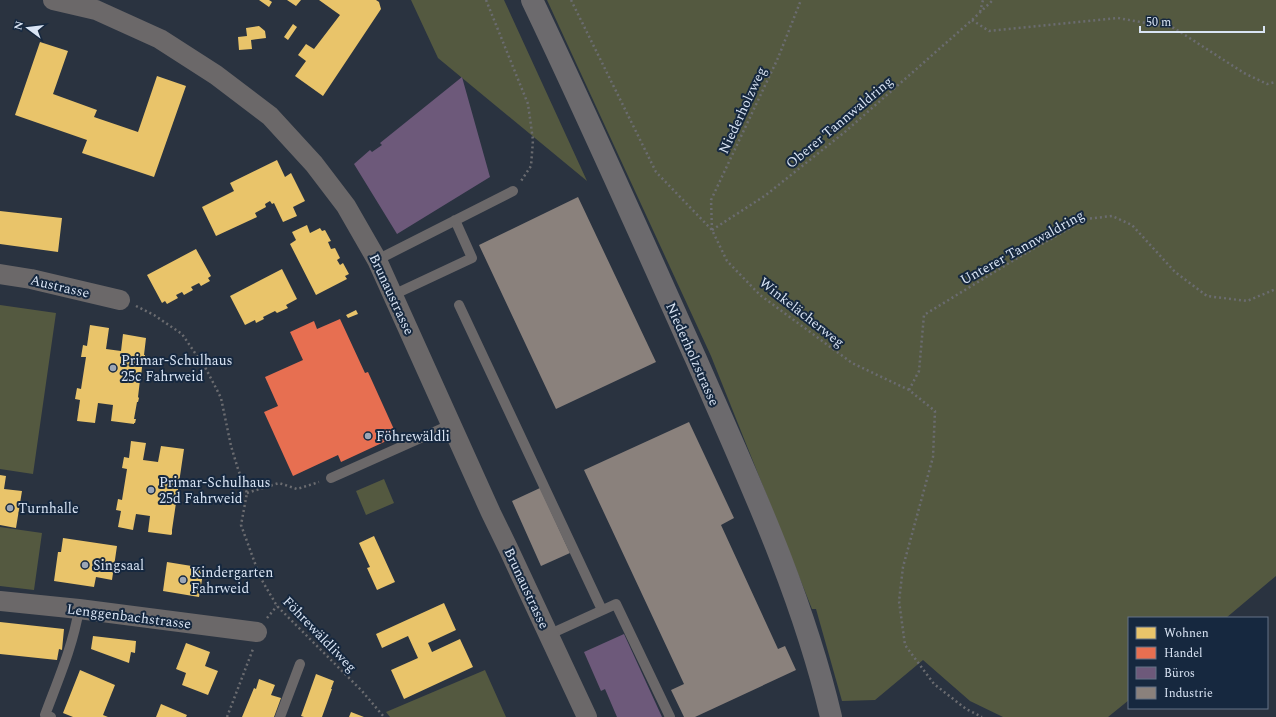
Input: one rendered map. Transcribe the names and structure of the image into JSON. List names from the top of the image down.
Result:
{
  "streets": {
    "main road": ["Niederholzstrasse"],
    "street": ["Austrasse", "Brunaustrasse", "Lenggenbachstrasse"],
    "path": [
      "Niederholzweg",
      "Oberer Tannwaldring",
      "Unterer Tannwaldring",
      "Winkelächerweg",
      "Föhrewäldliweg"
    ]
  },
  "crossings": [
    ["Niederholzweg", "Oberer Tannwaldring"],
    ["Niederholzweg", "Winkelächerweg"],
    ["Oberer Tannwaldring", "Winkelächerweg"],
    ["Unterer Tannwaldring", "Winkelächerweg"]
  ],
  "places": [
    "Primar-Schulhaus 25c Fahrweid",
    "Föhrewäldli",
    "Primar-Schulhaus 25d Fahrweid",
    "Turnhalle",
    "Singsaal",
    "Kindergarten Fahrweid"
  ],
  "legend": [
    "Wohnen",
    "Handel",
    "Büros",
    "Industrie"
  ],
  "scale_bar": "50 m",
  "north": "left"
}
